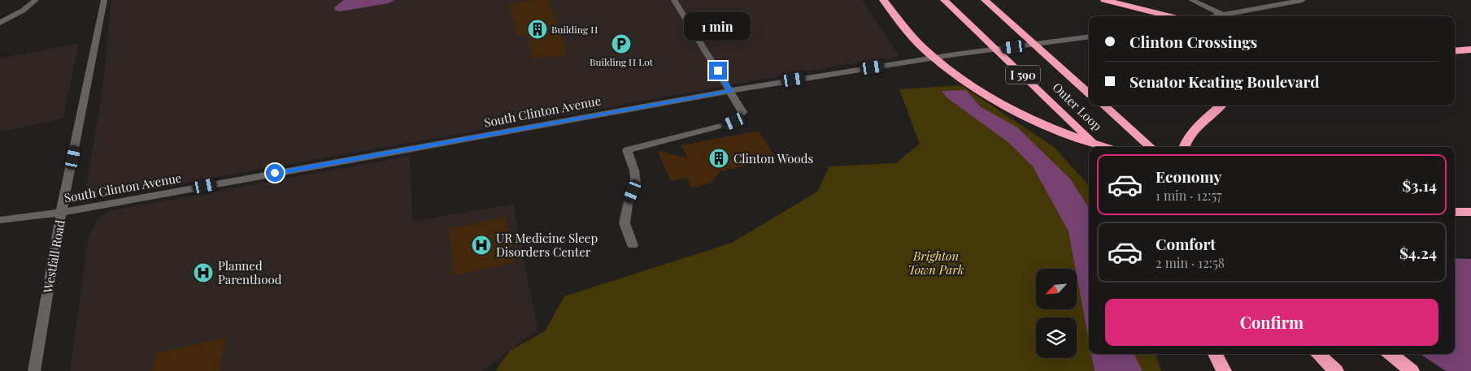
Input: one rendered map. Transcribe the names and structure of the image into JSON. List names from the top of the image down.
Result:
{
  "streets": {
    "highway": ["I 590", "Outer Loop"],
    "street": ["South Clinton Avenue", "Westfall Road"]
  },
  "crossings": [
    ["South Clinton Avenue", "Westfall Road"]
  ],
  "parks": ["Brighton Town Park"],
  "places": {
    "building": ["Building H", "Clinton Woods"],
    "parking": ["Building H Lot"],
    "hospital": ["UR Medicine Sleep Disorders Center", "Planned Parenthood"]
  },
  "north": "bottom left",
  "page": {
    "bubble": "1 min",
    "banner": ["Clinton Crossings", "Senator Keating Boulevard"],
    "list": [
      {
        "name": "Economy",
        "note": "1 min · 12:57",
        "value": "$3.14"
      },
      {
        "name": "Comfort",
        "note": "2 min · 12:58",
        "value": "$4.24"
      }
    ],
    "buttons": "Confirm"
  }
}
